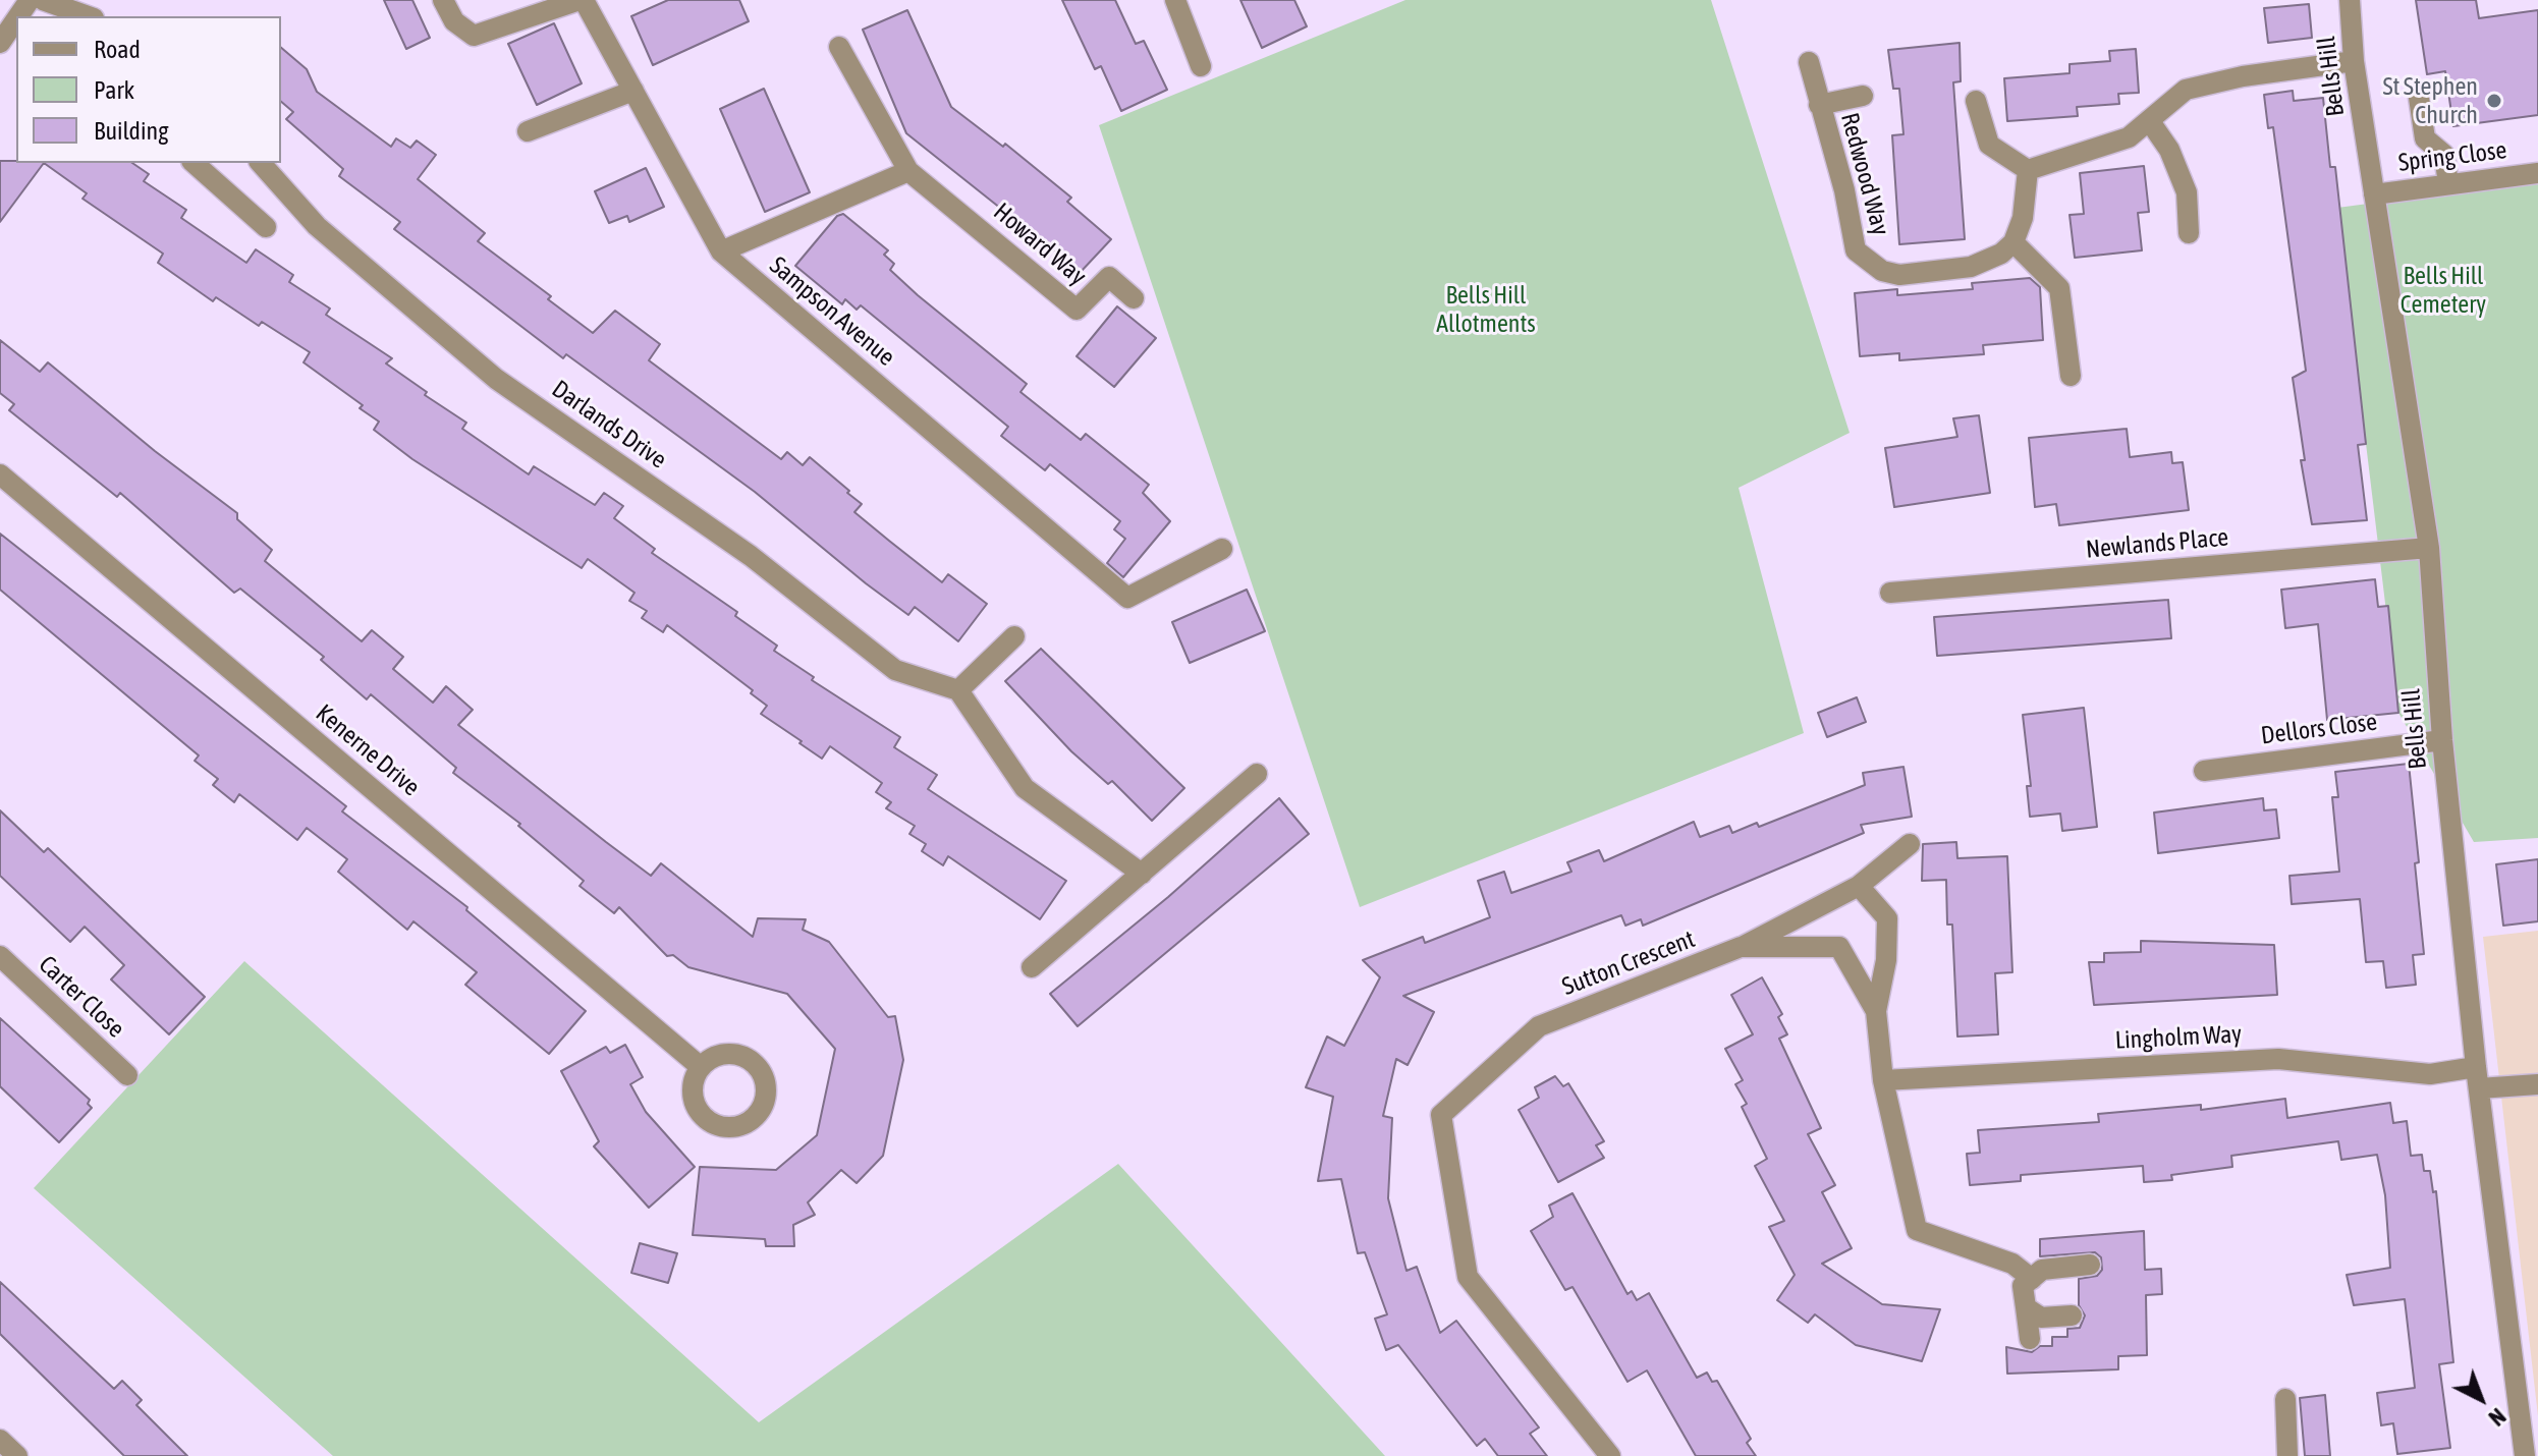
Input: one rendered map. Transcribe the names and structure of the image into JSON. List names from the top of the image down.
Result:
{
  "streets": {
    "street": [
      "Bells Hill",
      "Spring Close",
      "Redwood Way",
      "Howard Way",
      "Sampson Avenue",
      "Darlands Drive",
      "Newlands Place",
      "Dellors Close",
      "Kenerne Drive",
      "Sutton Crescent",
      "Carter Close",
      "Lingholm Way"
    ]
  },
  "crossings": [
    ["Bells Hill", "Spring Close"],
    ["Bells Hill", "Newlands Place"],
    ["Bells Hill", "Dellors Close"],
    ["Bells Hill", "Lingholm Way"],
    ["Sutton Crescent", "Lingholm Way"]
  ],
  "parks": ["Bells Hill Cemetery", "Bells Hill Allotments"],
  "places": ["St Stephen Church"],
  "legend": ["Road", "Park", "Building"],
  "north": "bottom right"
}
